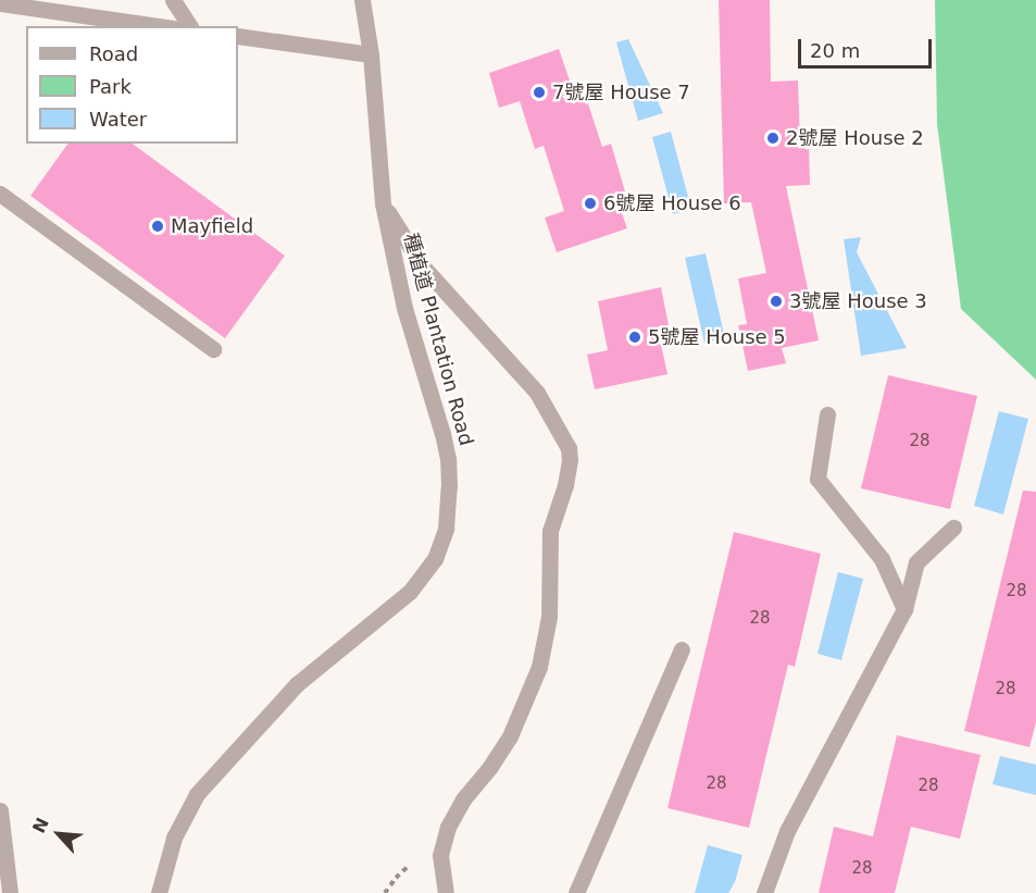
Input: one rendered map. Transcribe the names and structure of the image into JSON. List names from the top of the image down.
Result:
{
  "streets": {
    "street": ["種植道 Plantation Road"]
  },
  "places": [
    "7號屋 House 7",
    "2號屋 House 2",
    "6號屋 House 6",
    "Mayfield",
    "3號屋 House 3",
    "5號屋 House 5"
  ],
  "house_numbers": [
    "28",
    "28",
    "28",
    "28",
    "28",
    "28",
    "28"
  ],
  "legend": ["Road", "Park", "Water"],
  "scale_bar": "20 m",
  "north": "top left"
}
